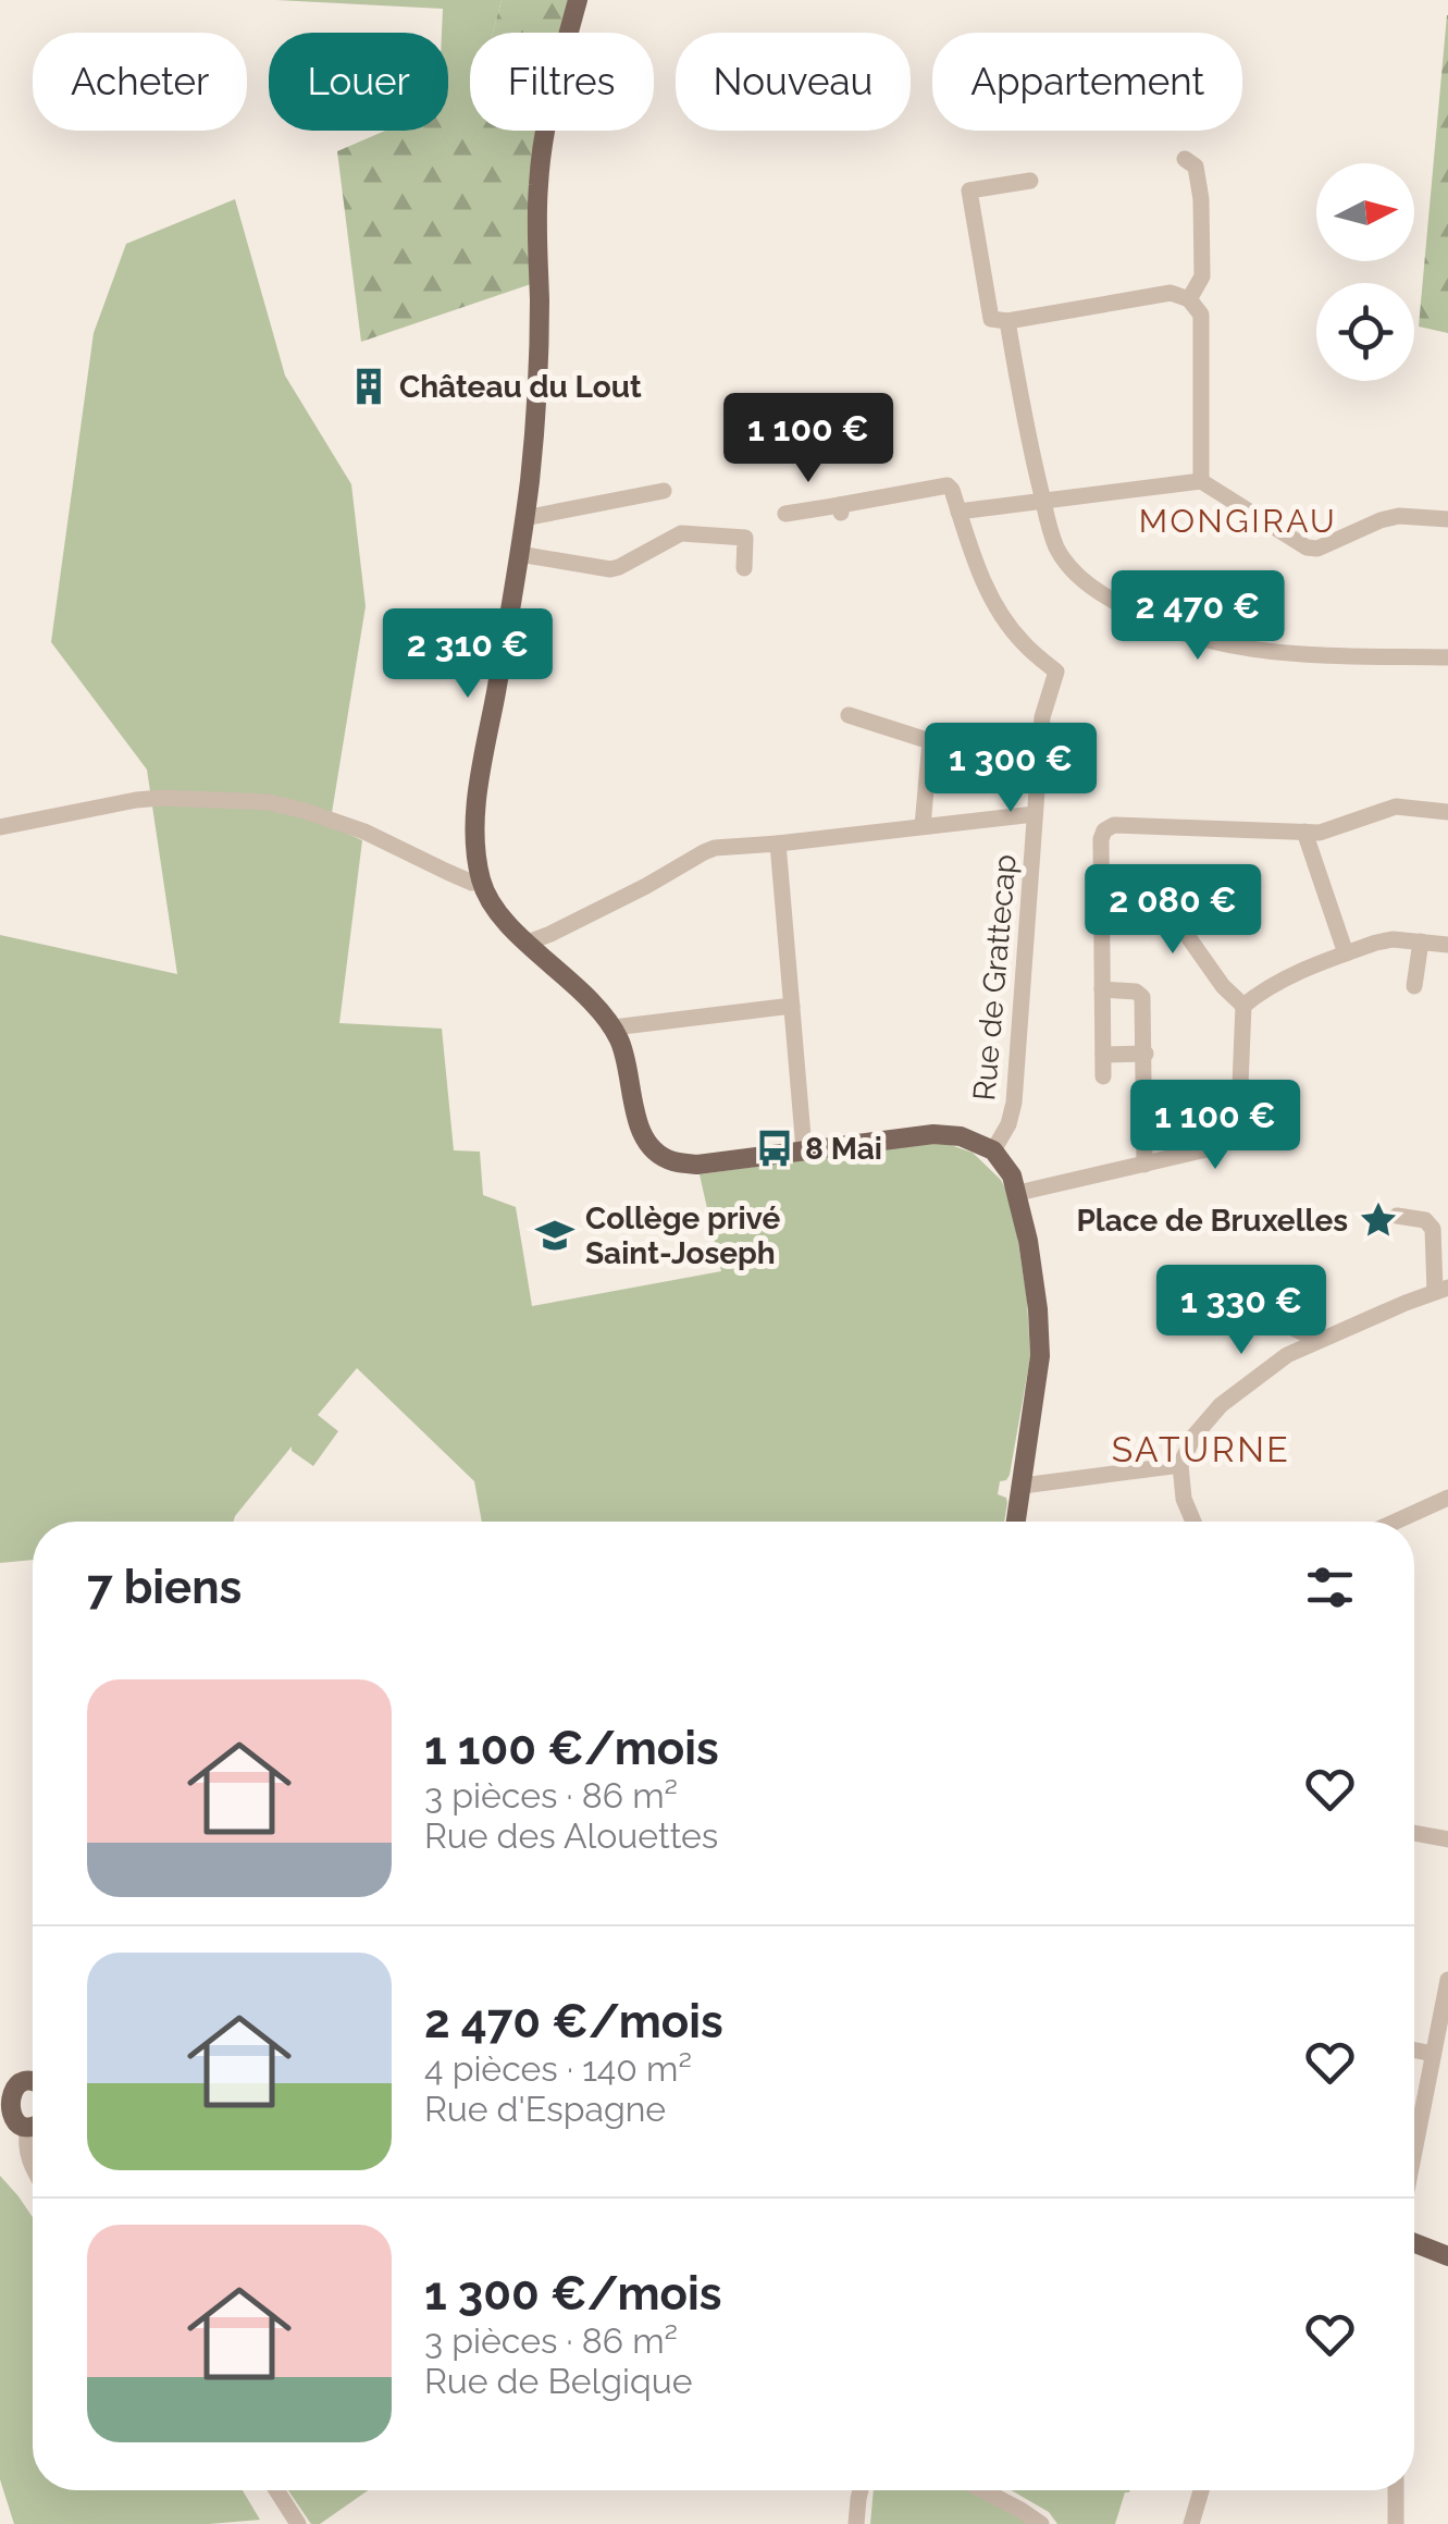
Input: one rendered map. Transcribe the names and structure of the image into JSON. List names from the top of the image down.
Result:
{
  "streets": {
    "street": ["Rue de Grattecap"]
  },
  "districts": ["MONGIRAU", "SATURNE"],
  "places": {
    "building": ["Château du Lout"],
    "bus stop": ["8 Mai"],
    "place": ["Place de Bruxelles"],
    "school or university": ["Collège privé Saint-Joseph"]
  },
  "north": "right",
  "page": {
    "chip": [
      "Acheter",
      "Louer",
      "Filtres",
      "Nouveau",
      "Appartement"
    ],
    "price": [
      "1 100 €",
      "2 470 €",
      "2 310 €",
      "1 300 €",
      "2 080 €",
      "1 100 €",
      "1 330 €"
    ],
    "heading": "7 biens",
    "list": [
      {
        "name": "1 100 €/mois",
        "note": "3 pièces · 86 m² · Rue des Alouettes"
      },
      {
        "name": "2 470 €/mois",
        "note": "4 pièces · 140 m² · Rue d'Espagne"
      },
      {
        "name": "1 300 €/mois",
        "note": "3 pièces · 86 m² · Rue de Belgique"
      }
    ]
  }
}
